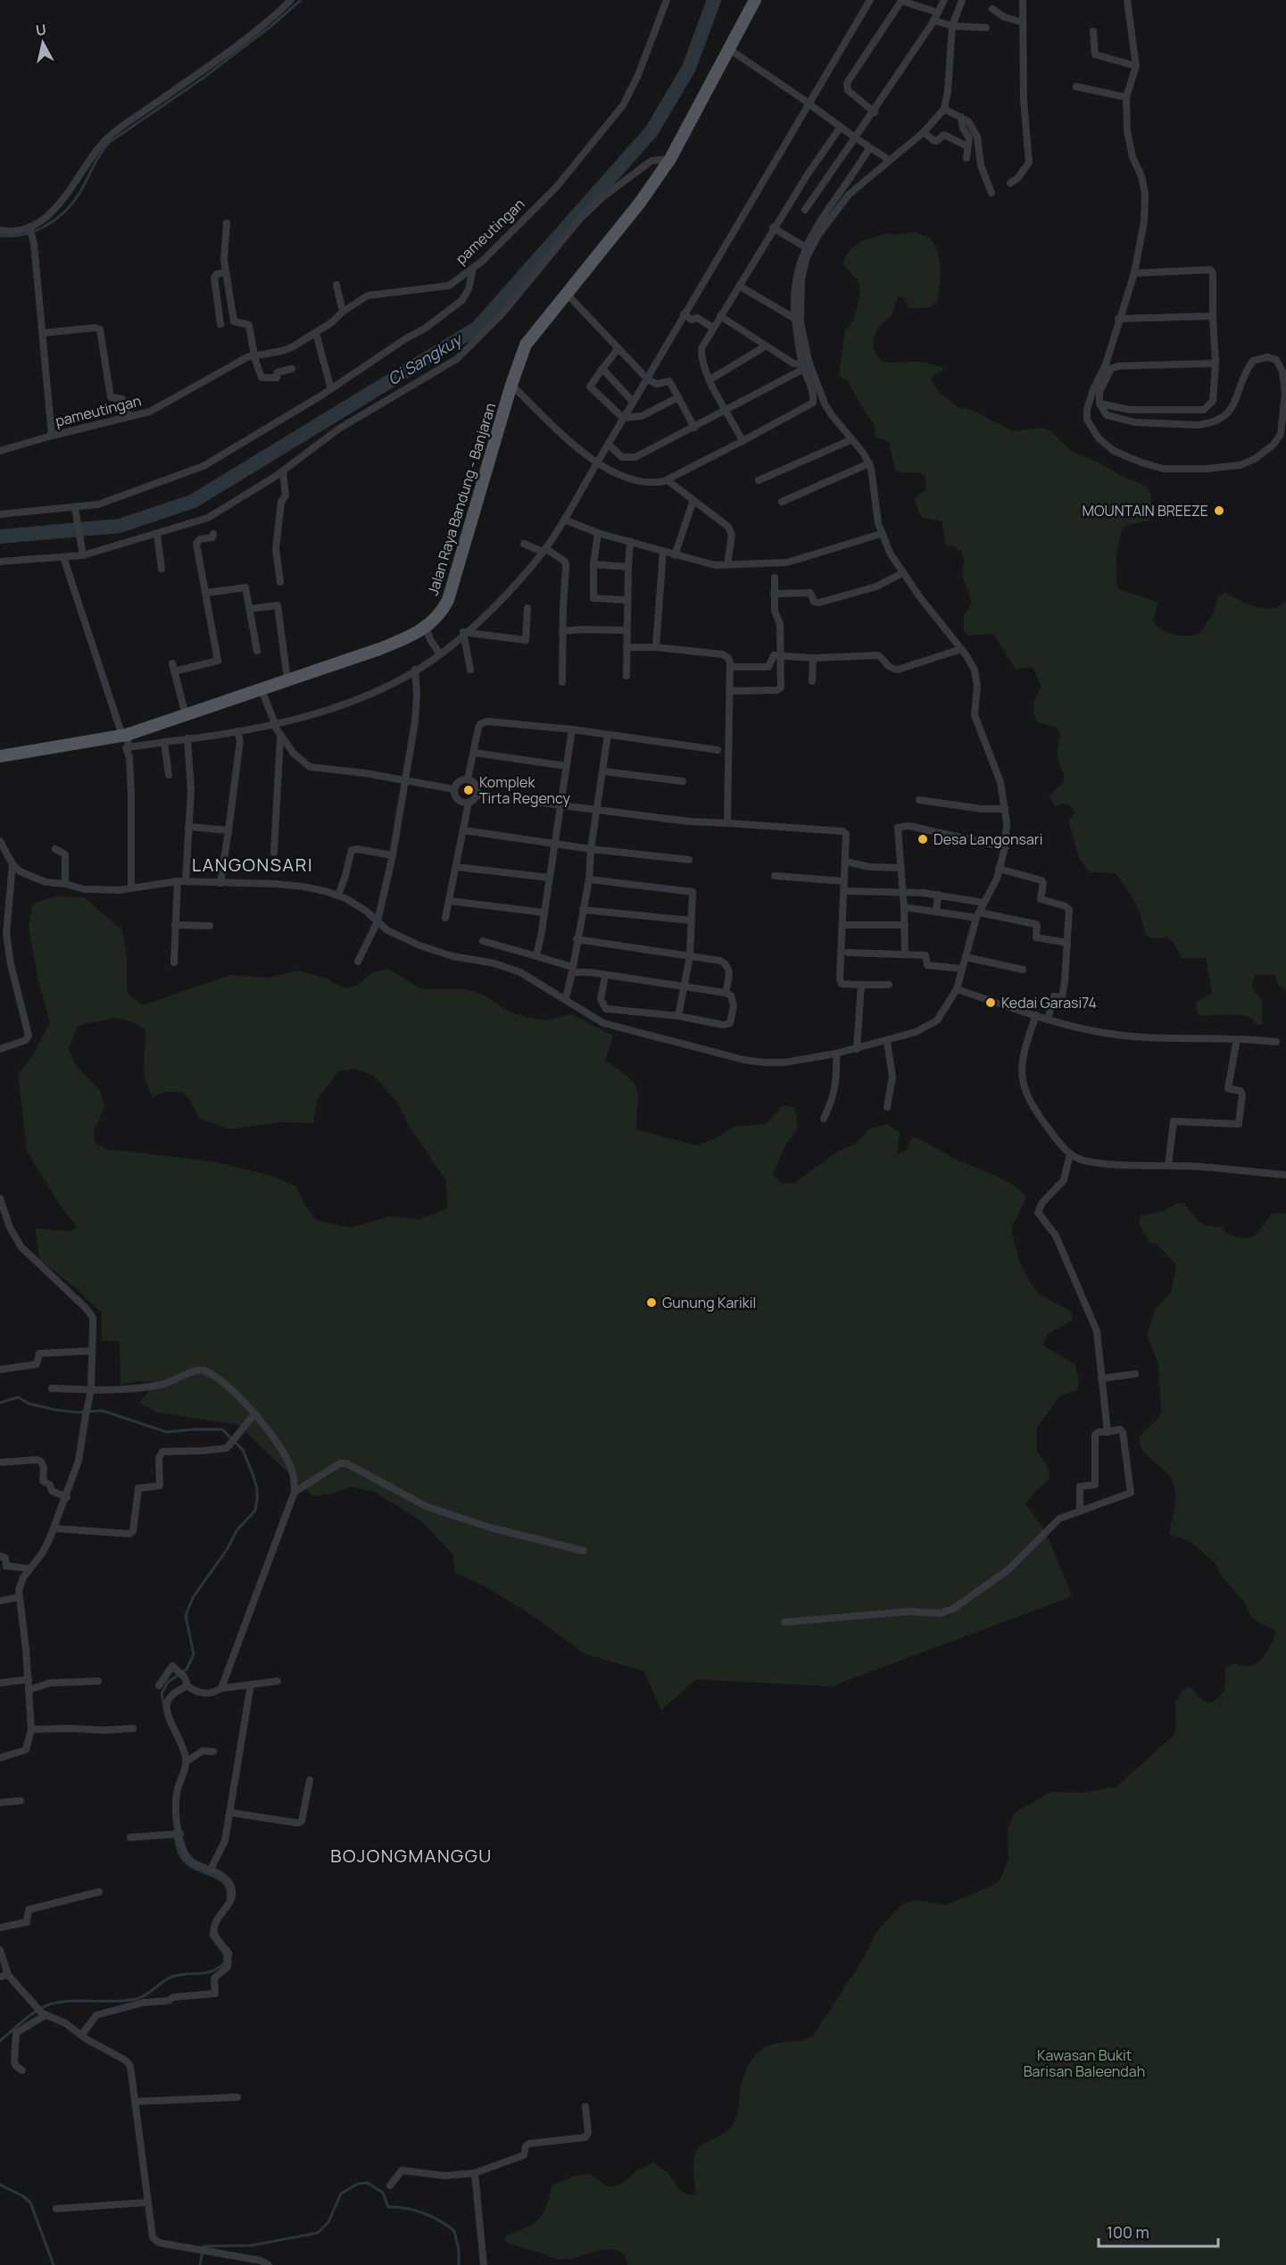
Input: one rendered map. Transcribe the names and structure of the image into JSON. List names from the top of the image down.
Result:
{
  "streets": {
    "main road": ["Jalan Raya Bandung - Banjaran"],
    "street": ["pameutingan"]
  },
  "districts": ["LANGONSARI", "BOJONGMANGGU"],
  "water": ["Ci Sangkuy"],
  "parks": ["Kawasan Bukit Barisan Baleendah"],
  "places": [
    "MOUNTAIN BREEZE",
    "Komplek Tirta Regency",
    "Desa Langonsari",
    "Kedai Garasi74",
    "Gunung Karikil"
  ],
  "scale_bar": "100 m",
  "north": "top"
}
